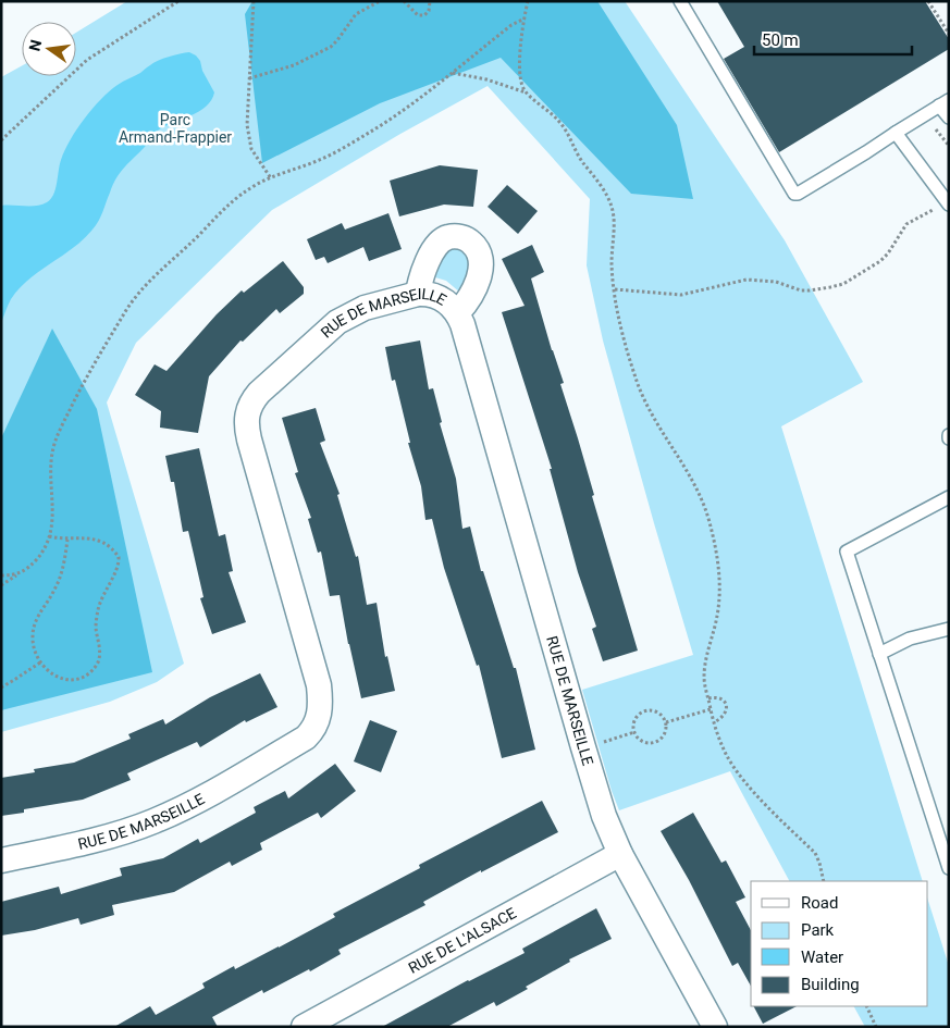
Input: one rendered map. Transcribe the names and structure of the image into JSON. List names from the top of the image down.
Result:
{
  "streets": {
    "street": ["RUE DE MARSEILLE", "RUE DE L'ALSACE"]
  },
  "crossings": [
    ["RUE DE MARSEILLE", "RUE DE L'ALSACE"]
  ],
  "parks": ["Parc Armand-Frappier"],
  "legend": [
    "Road",
    "Park",
    "Water",
    "Building"
  ],
  "scale_bar": "50 m",
  "north": "left"
}
